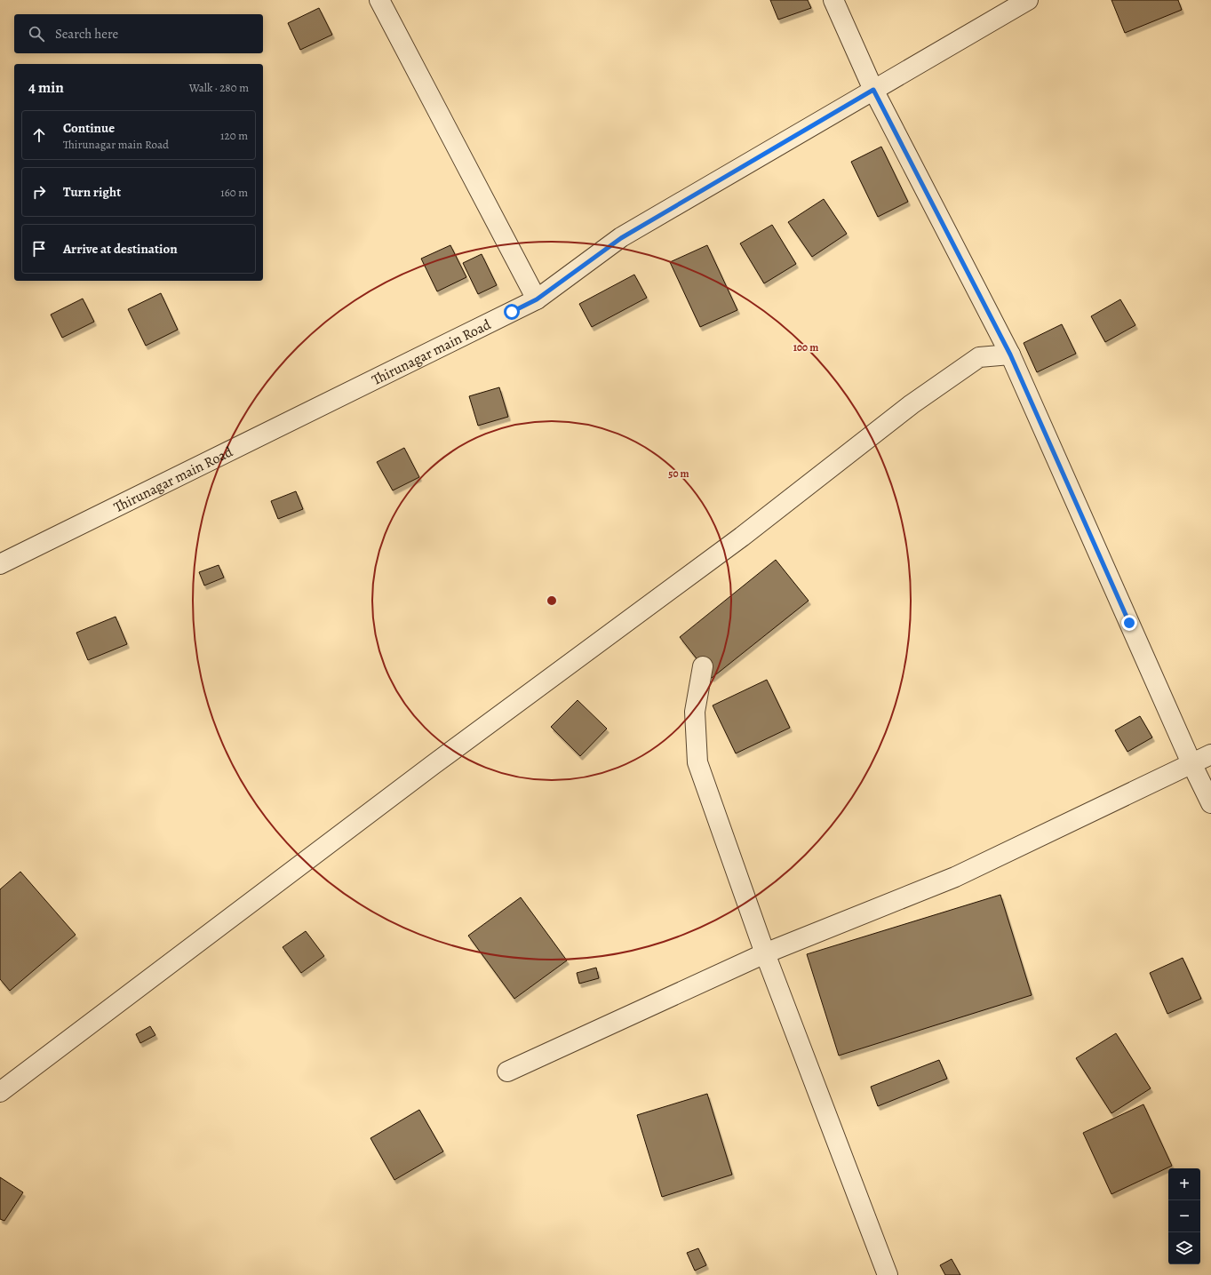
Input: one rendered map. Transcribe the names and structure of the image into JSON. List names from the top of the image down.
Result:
{
  "streets": {
    "street": ["Thirunagar main Road"]
  },
  "page": {
    "search": "Search here",
    "heading": ["4 min", "Walk · 280 m"],
    "list": [
      ["Continue", "Thirunagar main Road", "120 m"],
      ["Turn right", "160 m"],
      "Arrive at destination"
    ],
    "map_buttons": ["+", "−"]
  },
  "rings": ["100 m", "50 m"]
}
